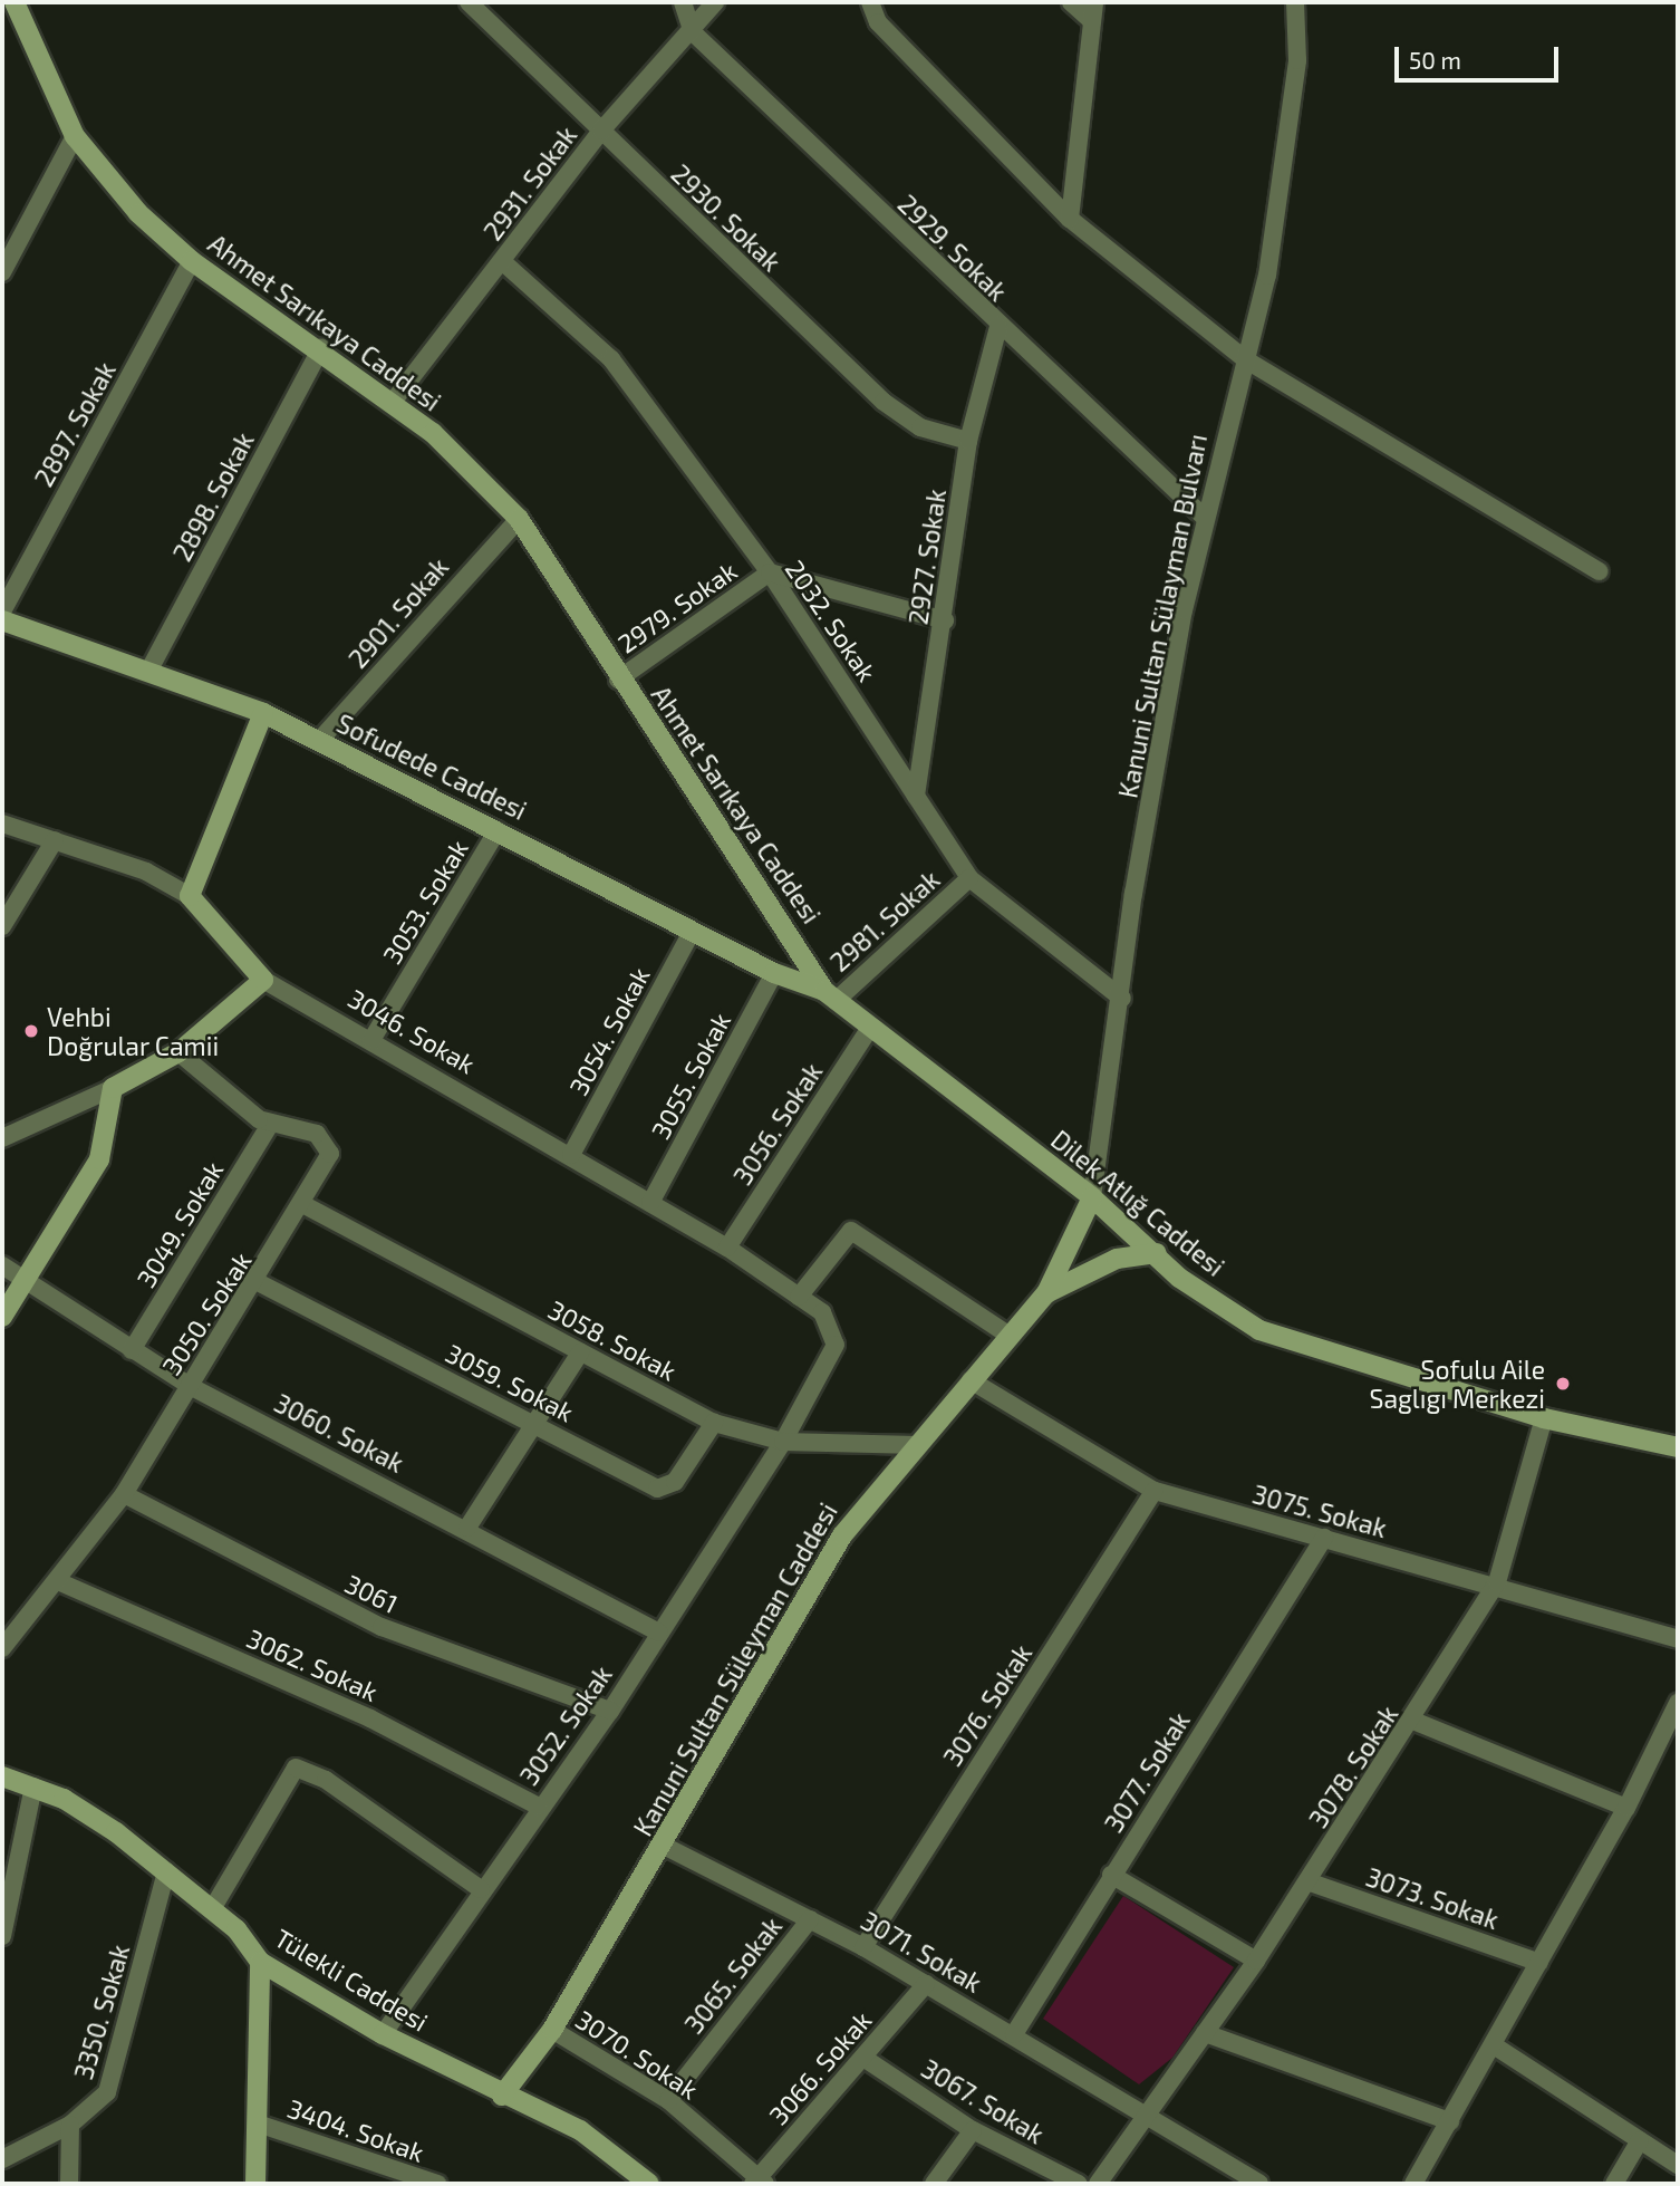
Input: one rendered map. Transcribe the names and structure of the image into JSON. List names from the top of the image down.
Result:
{
  "streets": {
    "main road": [
      "Ahmet Sarıkaya Caddesi",
      "Sofudede Caddesi",
      "3046. Sokak",
      "Dilek Atlığ Caddesi",
      "Kanuni Sultan Süleyman Caddesi",
      "Tülekli Caddesi"
    ],
    "street": [
      "2931. Sokak",
      "2930. Sokak",
      "2929. Sokak",
      "2897. Sokak",
      "2898. Sokak",
      "2927. Sokak",
      "2979. Sokak",
      "2901. Sokak",
      "Kanuni Sultan Sülayman Bulvarı",
      "2032. Sokak",
      "3053. Sokak",
      "2981. Sokak",
      "3054. Sokak",
      "3055. Sokak",
      "3056. Sokak",
      "3049. Sokak",
      "3050. Sokak",
      "3058. Sokak",
      "3059. Sokak",
      "3060. Sokak",
      "3075. Sokak",
      "3061",
      "3062. Sokak",
      "3076. Sokak",
      "3052. Sokak",
      "3078. Sokak",
      "3077. Sokak",
      "3073. Sokak",
      "3071. Sokak",
      "3065. Sokak",
      "3350. Sokak",
      "3070. Sokak",
      "3066. Sokak",
      "3067. Sokak",
      "3404. Sokak"
    ]
  },
  "crossings": [
    ["2931. Sokak", "2930. Sokak"],
    ["2931. Sokak", "2929. Sokak"],
    ["2931. Sokak", "Ahmet Sarıkaya Caddesi"],
    ["2931. Sokak", "2032. Sokak"],
    ["2930. Sokak", "2927. Sokak"],
    ["2929. Sokak", "2927. Sokak"],
    ["2929. Sokak", "Kanuni Sultan Sülayman Bulvarı"],
    ["Ahmet Sarıkaya Caddesi", "2897. Sokak"],
    ["Ahmet Sarıkaya Caddesi", "2898. Sokak"],
    ["Ahmet Sarıkaya Caddesi", "2979. Sokak"],
    ["Ahmet Sarıkaya Caddesi", "2901. Sokak"],
    ["Ahmet Sarıkaya Caddesi", "Sofudede Caddesi"],
    ["Ahmet Sarıkaya Caddesi", "2981. Sokak"],
    ["Ahmet Sarıkaya Caddesi", "Dilek Atlığ Caddesi"],
    ["2898. Sokak", "Sofudede Caddesi"],
    ["2927. Sokak", "2979. Sokak"],
    ["2927. Sokak", "2032. Sokak"],
    ["2979. Sokak", "2032. Sokak"],
    ["2901. Sokak", "Sofudede Caddesi"],
    ["Kanuni Sultan Sülayman Bulvarı", "2032. Sokak"],
    ["Kanuni Sultan Sülayman Bulvarı", "Dilek Atlığ Caddesi"],
    ["2032. Sokak", "2981. Sokak"],
    ["Sofudede Caddesi", "3053. Sokak"],
    ["Sofudede Caddesi", "2981. Sokak"],
    ["Sofudede Caddesi", "3054. Sokak"],
    ["Sofudede Caddesi", "3055. Sokak"],
    ["Sofudede Caddesi", "Dilek Atlığ Caddesi"],
    ["3053. Sokak", "3046. Sokak"],
    ["2981. Sokak", "Dilek Atlığ Caddesi"],
    ["3046. Sokak", "3054. Sokak"],
    ["3046. Sokak", "3055. Sokak"],
    ["3046. Sokak", "3056. Sokak"],
    ["3046. Sokak", "3058. Sokak"],
    ["3046. Sokak", "3052. Sokak"],
    ["3056. Sokak", "Dilek Atlığ Caddesi"],
    ["Dilek Atlığ Caddesi", "3078. Sokak"],
    ["3049. Sokak", "3050. Sokak"],
    ["3049. Sokak", "3060. Sokak"],
    ["3050. Sokak", "3058. Sokak"],
    ["3050. Sokak", "3059. Sokak"],
    ["3050. Sokak", "3060. Sokak"],
    ["3050. Sokak", "3061"],
    ["3050. Sokak", "3062. Sokak"],
    ["3058. Sokak", "3059. Sokak"],
    ["3058. Sokak", "Kanuni Sultan Süleyman Caddesi"],
    ["3058. Sokak", "3052. Sokak"],
    ["3060. Sokak", "3052. Sokak"],
    ["3075. Sokak", "Kanuni Sultan Süleyman Caddesi"],
    ["3075. Sokak", "3076. Sokak"],
    ["3075. Sokak", "3078. Sokak"],
    ["3075. Sokak", "3077. Sokak"],
    ["3061", "3052. Sokak"],
    ["3062. Sokak", "3052. Sokak"],
    ["Kanuni Sultan Süleyman Caddesi", "3071. Sokak"],
    ["Kanuni Sultan Süleyman Caddesi", "Tülekli Caddesi"],
    ["Kanuni Sultan Süleyman Caddesi", "3070. Sokak"],
    ["3076. Sokak", "3071. Sokak"],
    ["3052. Sokak", "Tülekli Caddesi"],
    ["3078. Sokak", "3073. Sokak"],
    ["3078. Sokak", "3071. Sokak"],
    ["3077. Sokak", "3071. Sokak"],
    ["3071. Sokak", "3065. Sokak"],
    ["3071. Sokak", "3066. Sokak"],
    ["3065. Sokak", "3070. Sokak"],
    ["Tülekli Caddesi", "3350. Sokak"],
    ["3070. Sokak", "3066. Sokak"],
    ["3066. Sokak", "3067. Sokak"]
  ],
  "places": ["Vehbi Doğrular Camii", "Sofulu Aile Saglıgı Merkezi"],
  "scale_bar": "50 m"
}
